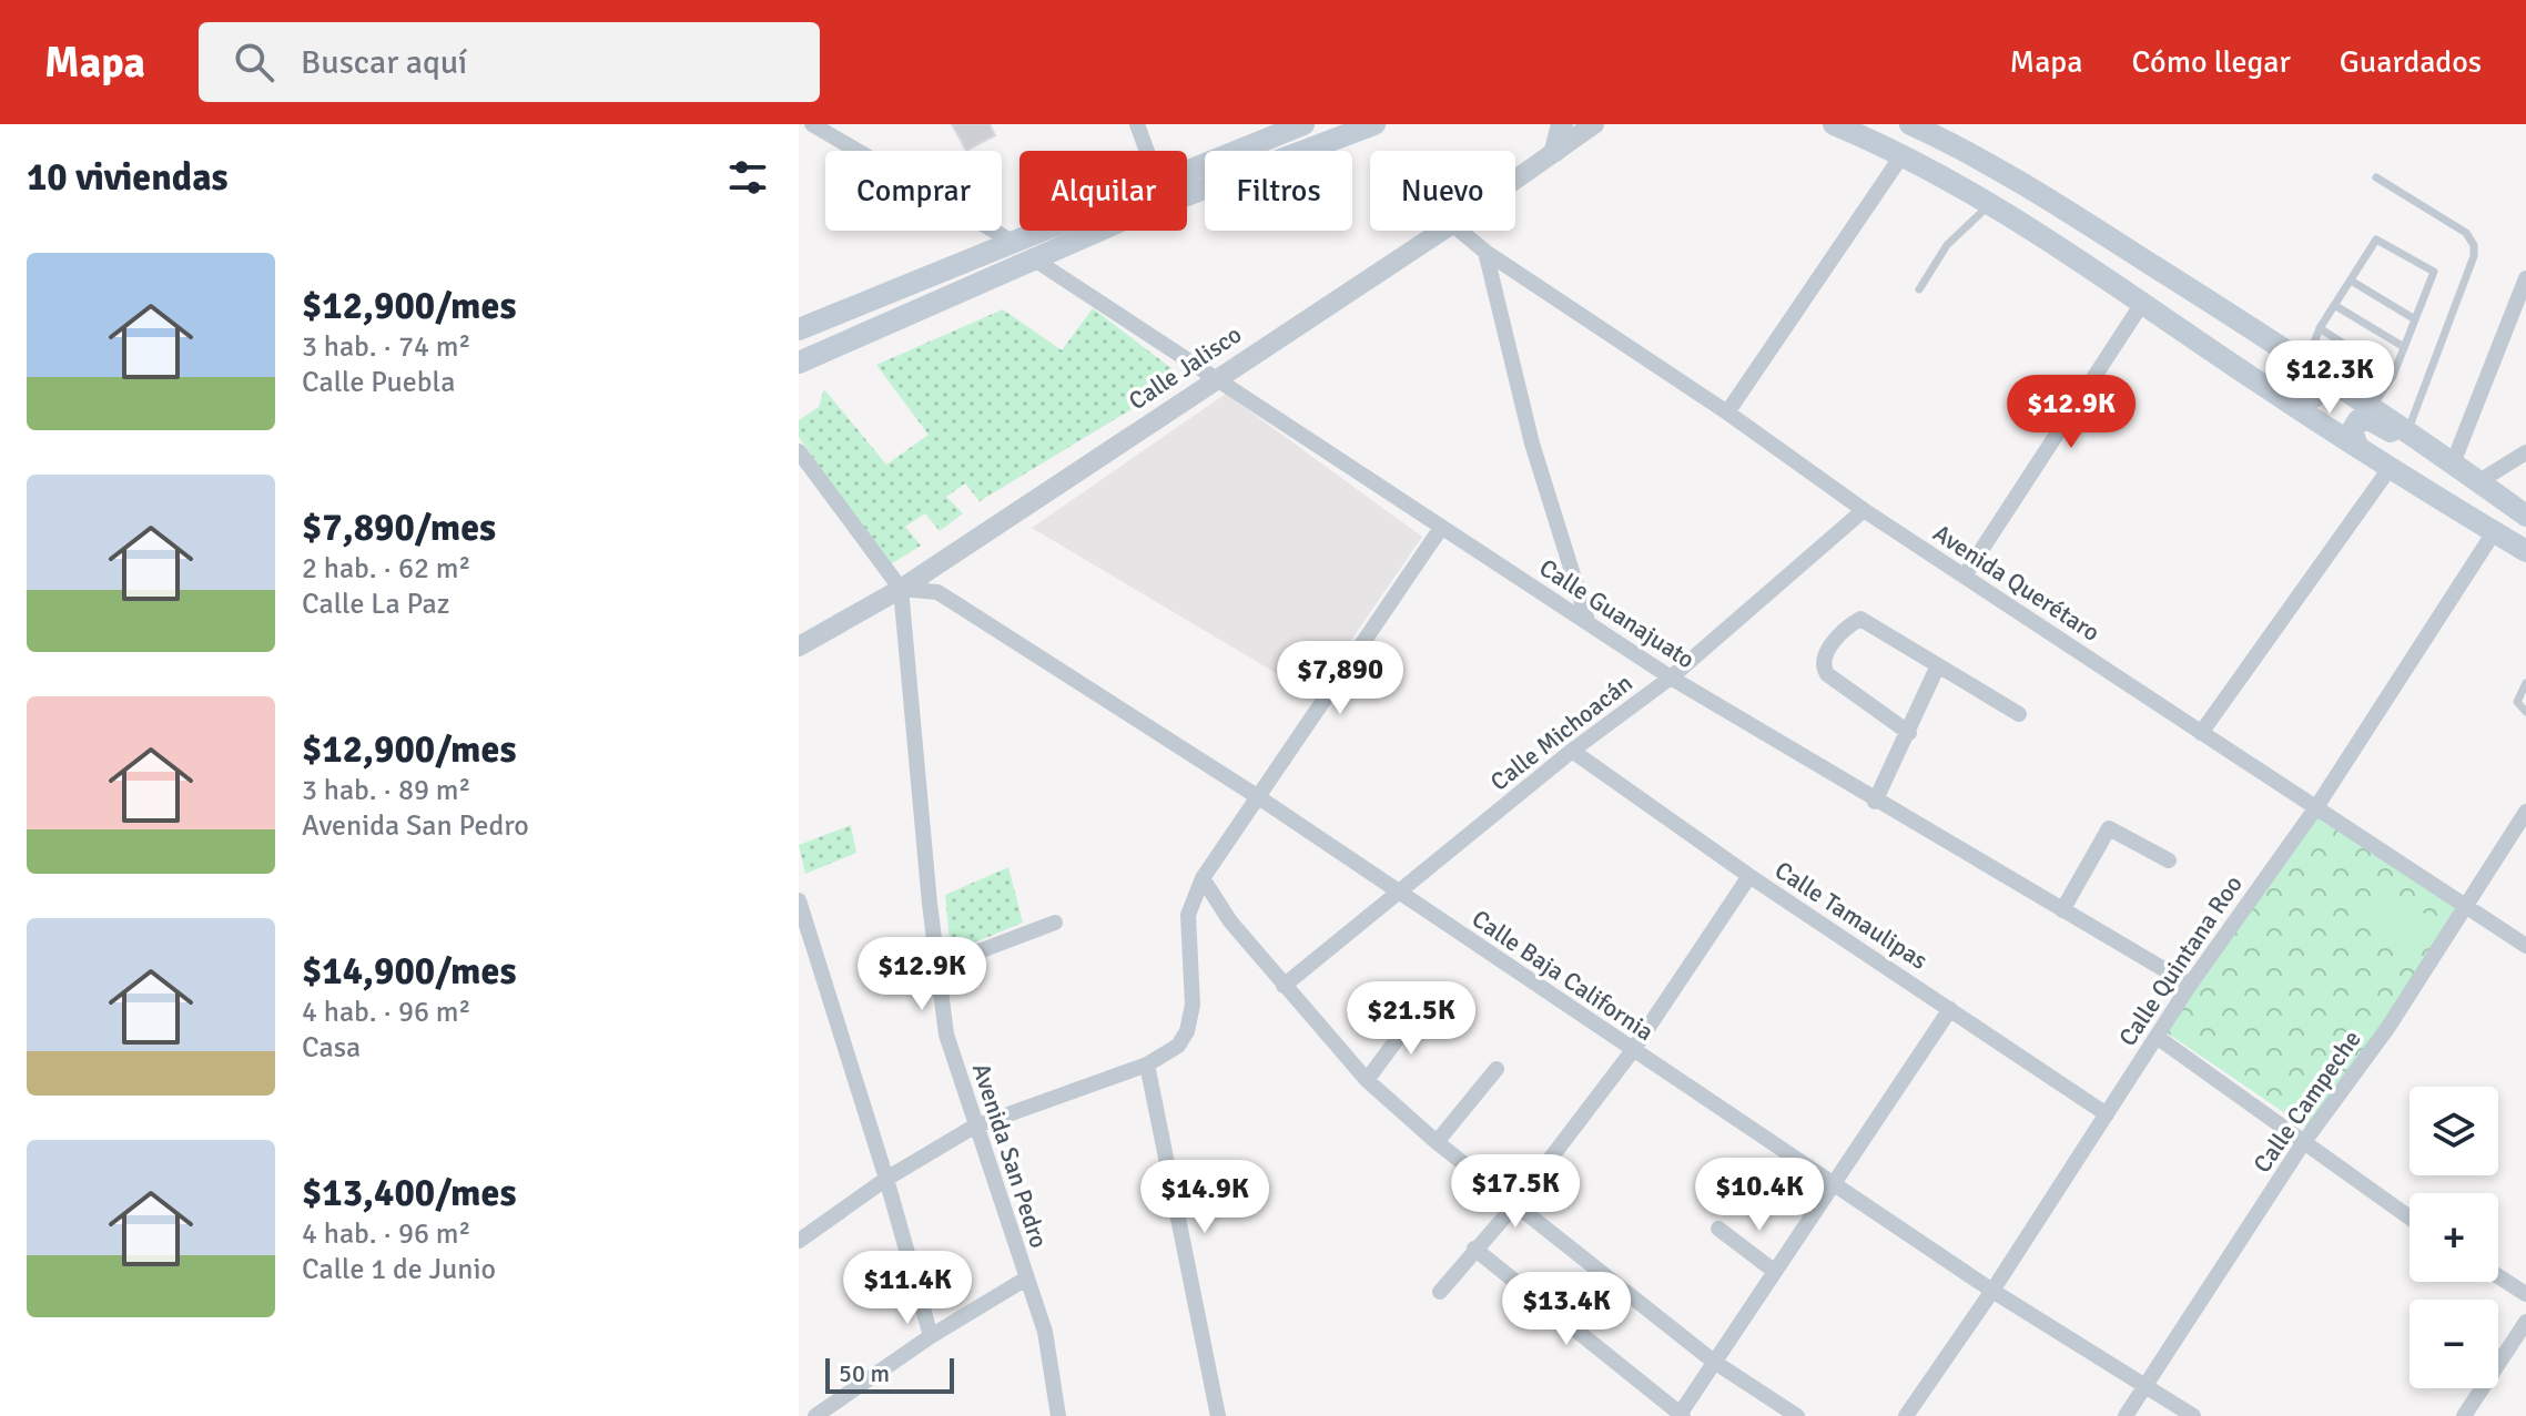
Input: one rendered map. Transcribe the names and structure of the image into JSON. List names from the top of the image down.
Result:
{
  "streets": {
    "street": [
      "Calle Jalisco",
      "Avenida Querétaro",
      "Calle Guanajuato",
      "Calle Michoacán",
      "Calle Tamaulipas",
      "Calle Quintana Roo",
      "Calle Baja California",
      "Calle Campeche",
      "Avenida San Pedro"
    ]
  },
  "crossings": [
    ["Calle Jalisco", "Calle Guanajuato"],
    ["Calle Jalisco", "Calle Baja California"],
    ["Calle Jalisco", "Avenida San Pedro"],
    ["Avenida Querétaro", "Calle Michoacán"],
    ["Avenida Querétaro", "Calle Quintana Roo"],
    ["Avenida Querétaro", "Calle Campeche"],
    ["Calle Guanajuato", "Calle Michoacán"],
    ["Calle Guanajuato", "Calle Quintana Roo"],
    ["Calle Michoacán", "Calle Tamaulipas"],
    ["Calle Michoacán", "Calle Baja California"],
    ["Calle Tamaulipas", "Calle Quintana Roo"],
    ["Calle Quintana Roo", "Calle Baja California"],
    ["Calle Baja California", "Calle Campeche"],
    ["Calle Baja California", "Avenida San Pedro"]
  ],
  "scale_bar": "50 m",
  "page": {
    "header": "Mapa",
    "search": "Buscar aquí",
    "nav": ["Mapa", "Cómo llegar", "Guardados"],
    "heading": "10 viviendas",
    "chip": [
      "Comprar",
      "Alquilar",
      "Filtros",
      "Nuevo"
    ],
    "list": [
      {
        "name": "$12,900/mes",
        "note": "3 hab. · 74 m² · Calle Puebla"
      },
      {
        "name": "$7,890/mes",
        "note": "2 hab. · 62 m² · Calle La Paz"
      },
      {
        "name": "$12,900/mes",
        "note": "3 hab. · 89 m² · Avenida San Pedro"
      },
      {
        "name": "$14,900/mes",
        "note": "4 hab. · 96 m² · Casa"
      },
      {
        "name": "$13,400/mes",
        "note": "4 hab. · 96 m² · Calle 1 de Junio"
      }
    ],
    "price": [
      "$12.3K",
      "$12.9K",
      "$7,890",
      "$12.9K",
      "$21.5K",
      "$17.5K",
      "$10.4K",
      "$14.9K",
      "$11.4K",
      "$13.4K"
    ],
    "map_buttons": ["+", "−"],
    "scale": "50 m"
  }
}
